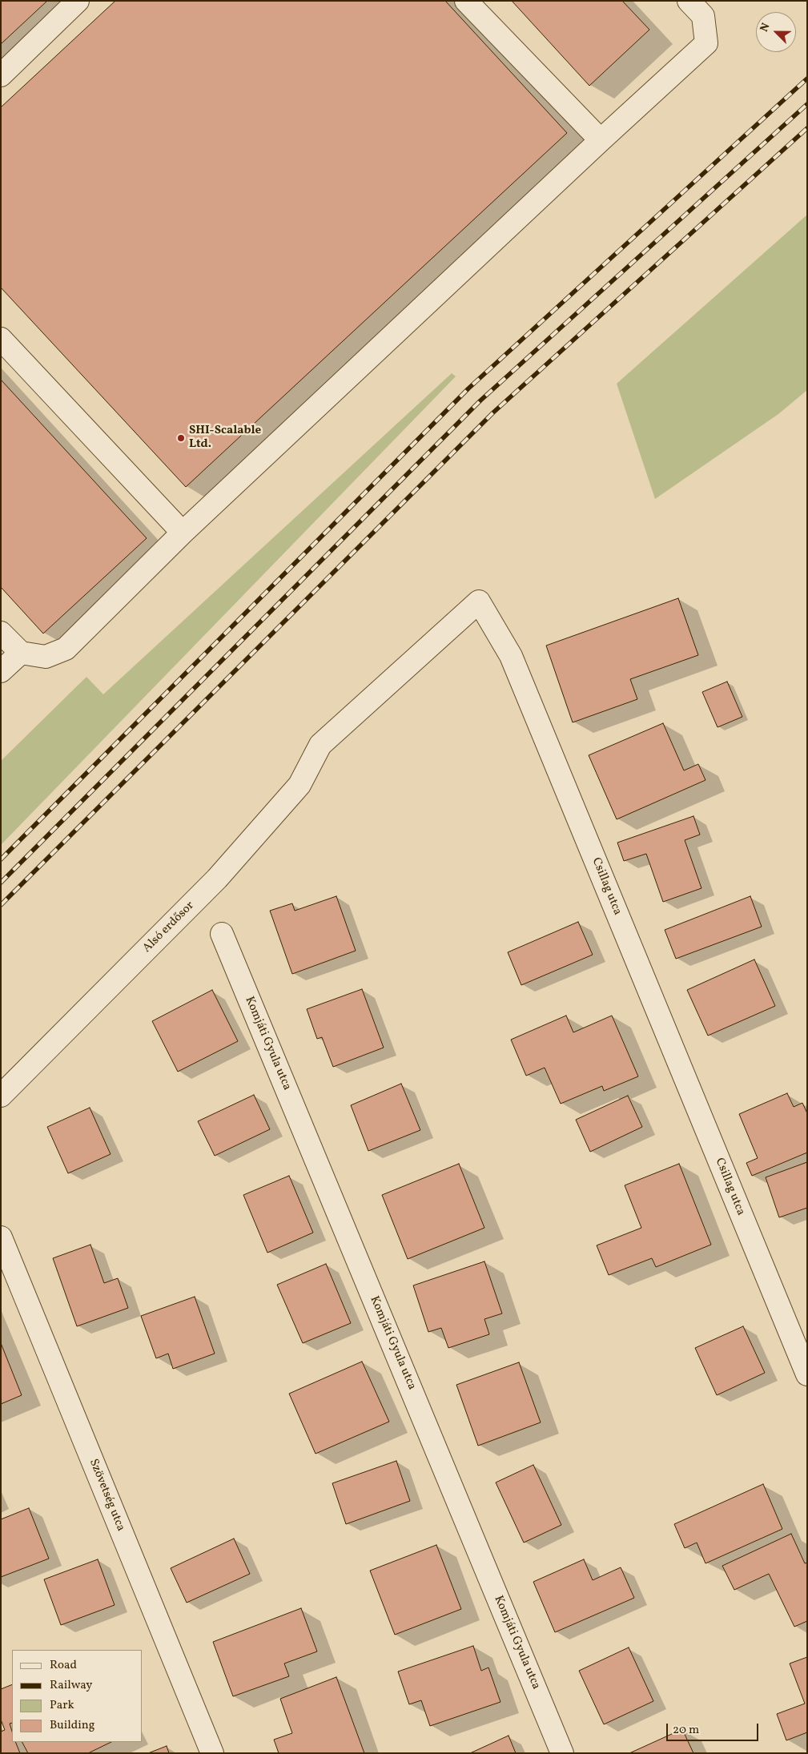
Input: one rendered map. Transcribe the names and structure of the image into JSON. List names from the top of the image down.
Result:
{
  "streets": {
    "street": [
      "Csillag utca",
      "Alsó erdősor",
      "Komjáti Gyula utca",
      "Szövetség utca"
    ]
  },
  "crossings": [
    ["Csillag utca", "Alsó erdősor"]
  ],
  "places": ["SHI-Scalable Ltd."],
  "legend": [
    "Road",
    "Railway",
    "Park",
    "Building"
  ],
  "scale_bar": "20 m",
  "north": "top left"
}
